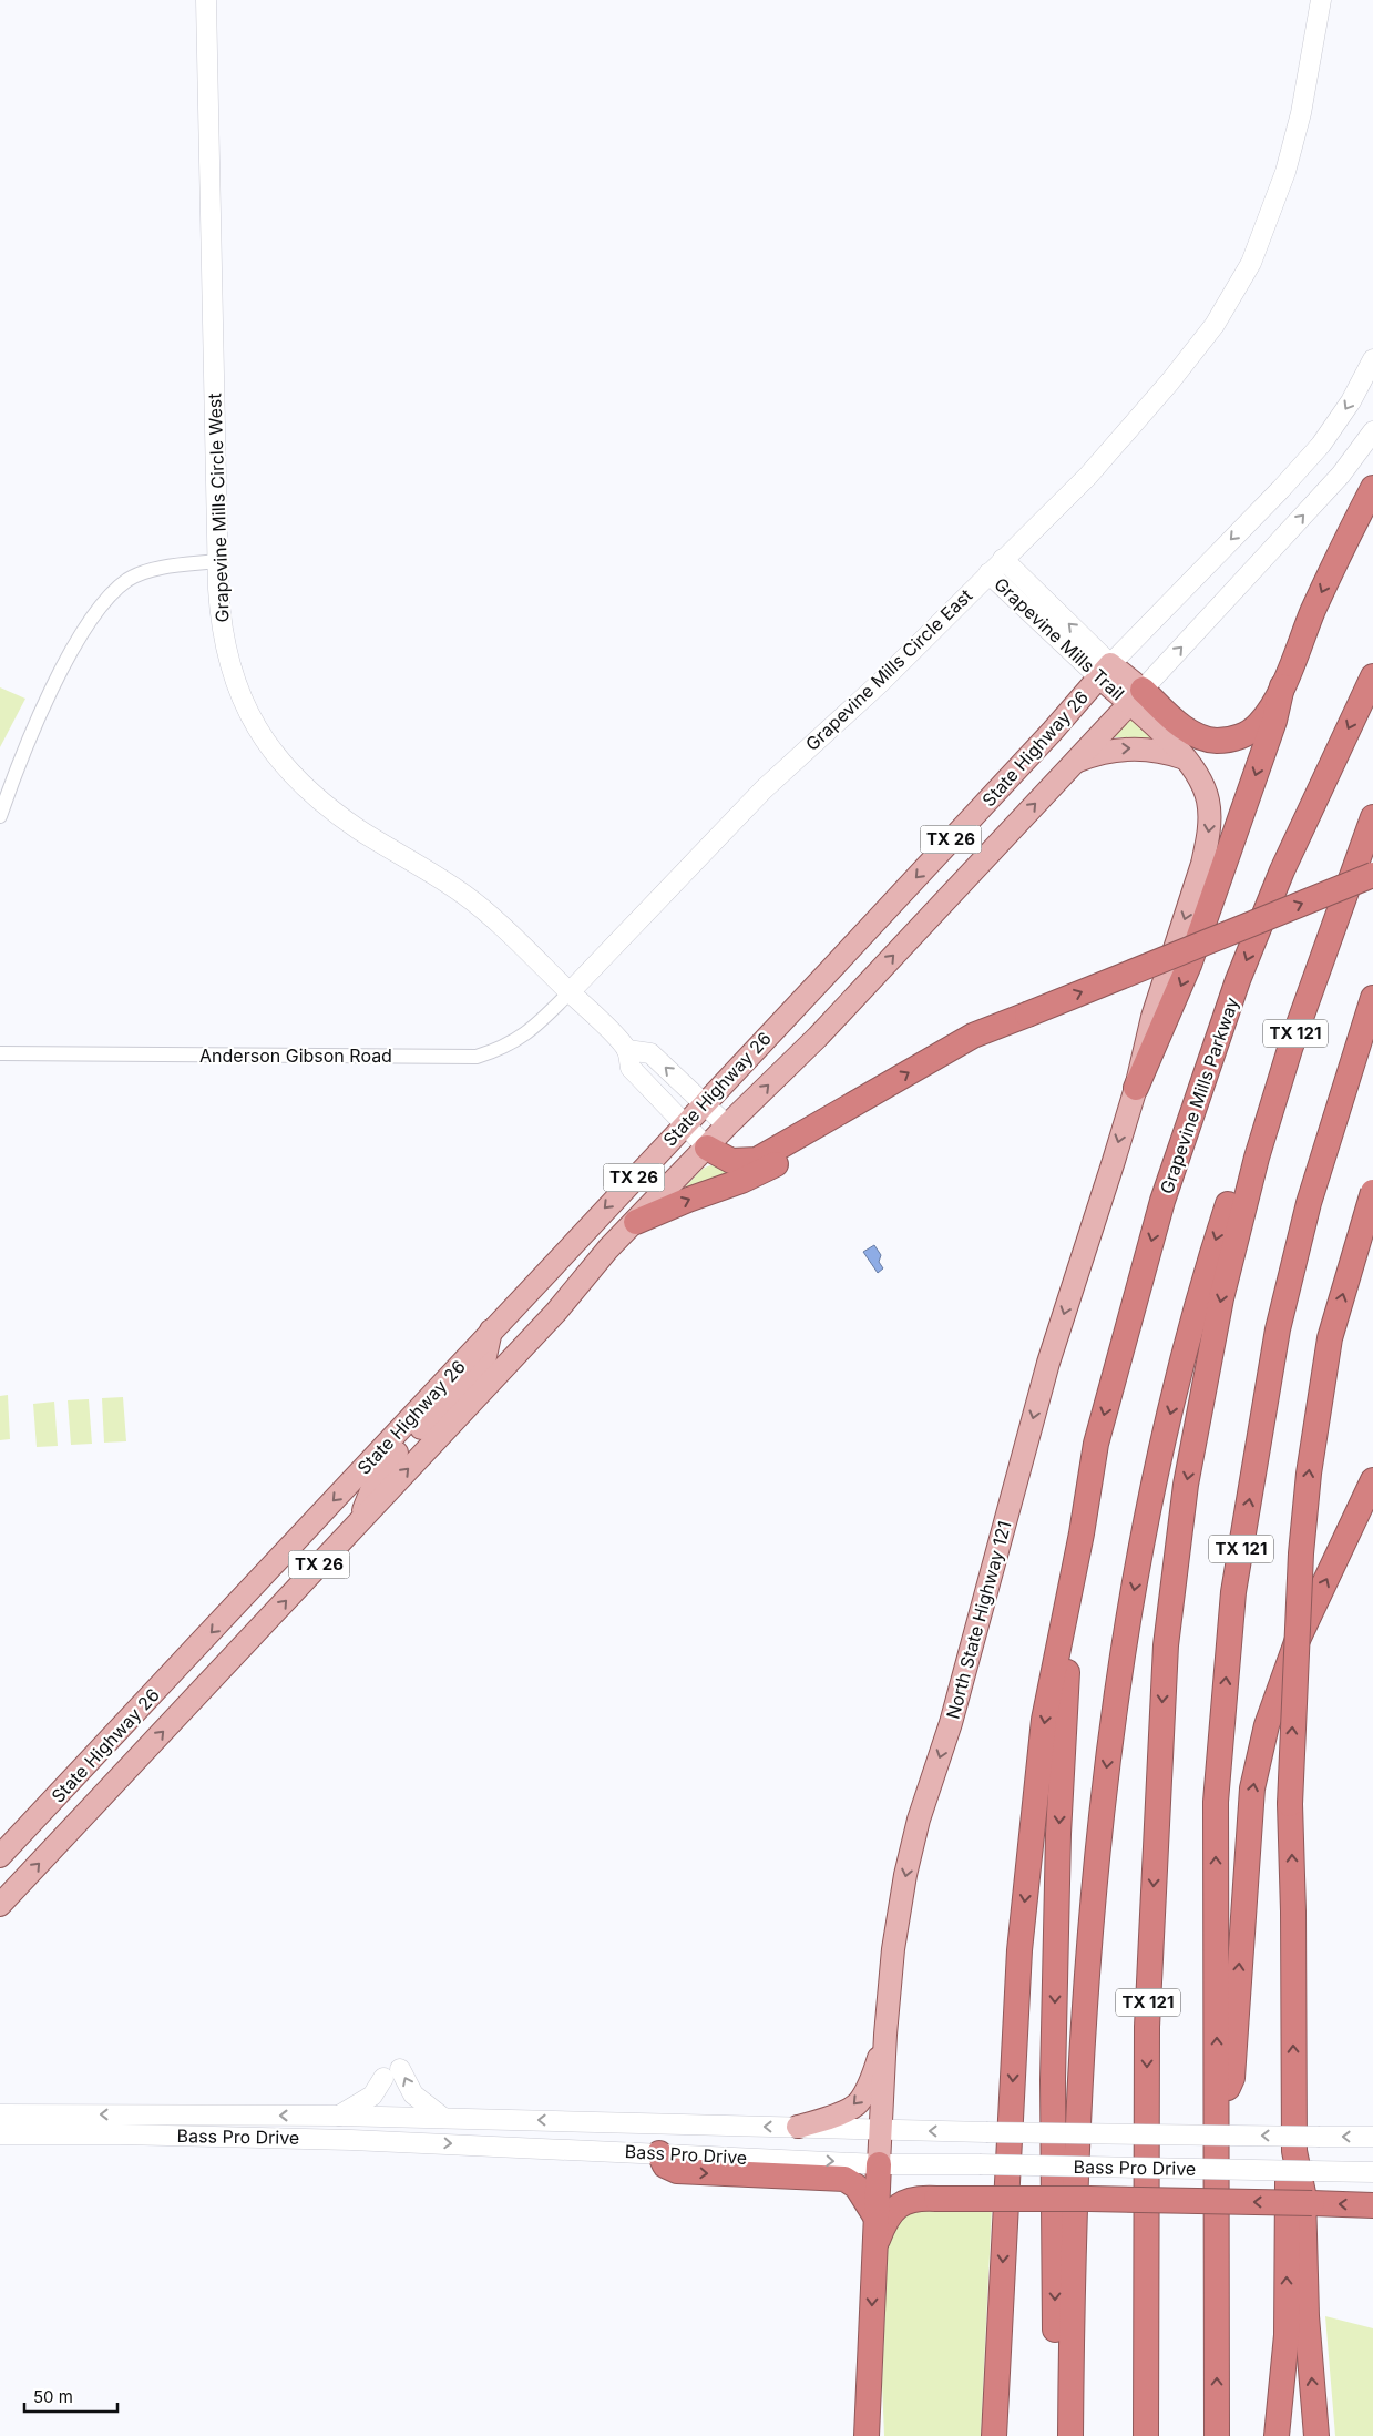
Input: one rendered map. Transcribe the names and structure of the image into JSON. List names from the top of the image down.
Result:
{
  "streets": {
    "highway": ["TX 121", "Grapevine Mills Parkway"],
    "main road": [
      "Grapevine Mills Circle West",
      "Grapevine Mills Trail",
      "Grapevine Mills Circle East",
      "State Highway 26",
      "TX 26",
      "North State Highway 121",
      "Bass Pro Drive"
    ],
    "street": ["Anderson Gibson Road"]
  },
  "crossings": [
    ["Grapevine Mills Circle West", "Grapevine Mills Circle East"],
    ["Grapevine Mills Circle West", "Anderson Gibson Road"],
    ["Grapevine Mills Trail", "Grapevine Mills Circle East"],
    ["Grapevine Mills Trail", "State Highway 26"],
    ["Grapevine Mills Trail", "North State Highway 121"],
    ["Grapevine Mills Circle East", "Anderson Gibson Road"],
    ["North State Highway 121", "Bass Pro Drive"]
  ],
  "one_way": ["North State Highway 121"],
  "scale_bar": "50 m"
}
